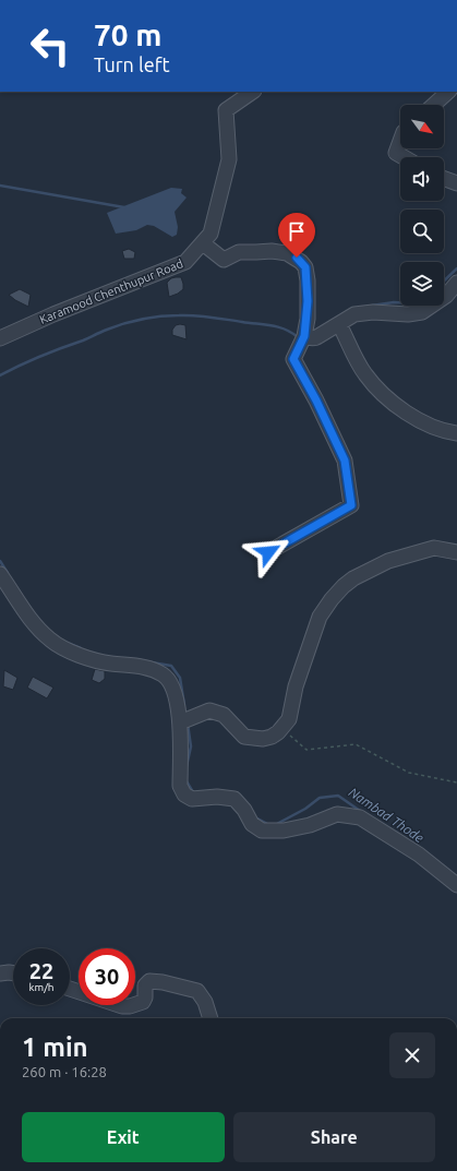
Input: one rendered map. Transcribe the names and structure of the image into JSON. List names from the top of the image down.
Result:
{
  "streets": {
    "street": ["Karamood Chenthupur Road"]
  },
  "water": ["Nambad Thode"],
  "north": "bottom right",
  "page": {
    "turn": ["70 m", "Turn left"],
    "speed": "22 km/h",
    "limit": "30",
    "heading": ["1 min", "260 m · 16:28"],
    "buttons": ["Exit", "Share"]
  }
}
